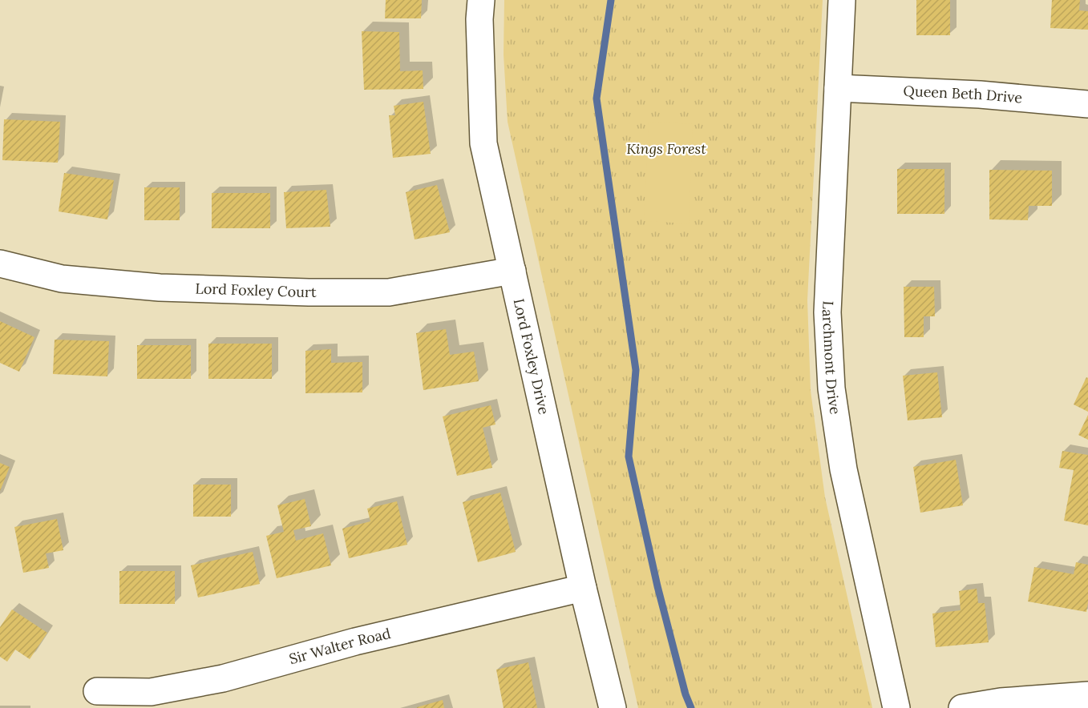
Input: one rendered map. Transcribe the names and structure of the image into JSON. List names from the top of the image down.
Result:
{
  "streets": {
    "street": [
      "Queen Beth Drive",
      "Lord Foxley Court",
      "Lord Foxley Drive",
      "Larchmont Drive",
      "Sir Walter Road"
    ]
  },
  "crossings": [
    ["Queen Beth Drive", "Larchmont Drive"],
    ["Lord Foxley Court", "Lord Foxley Drive"],
    ["Lord Foxley Drive", "Sir Walter Road"]
  ],
  "parks": ["Kings Forest"]
}
